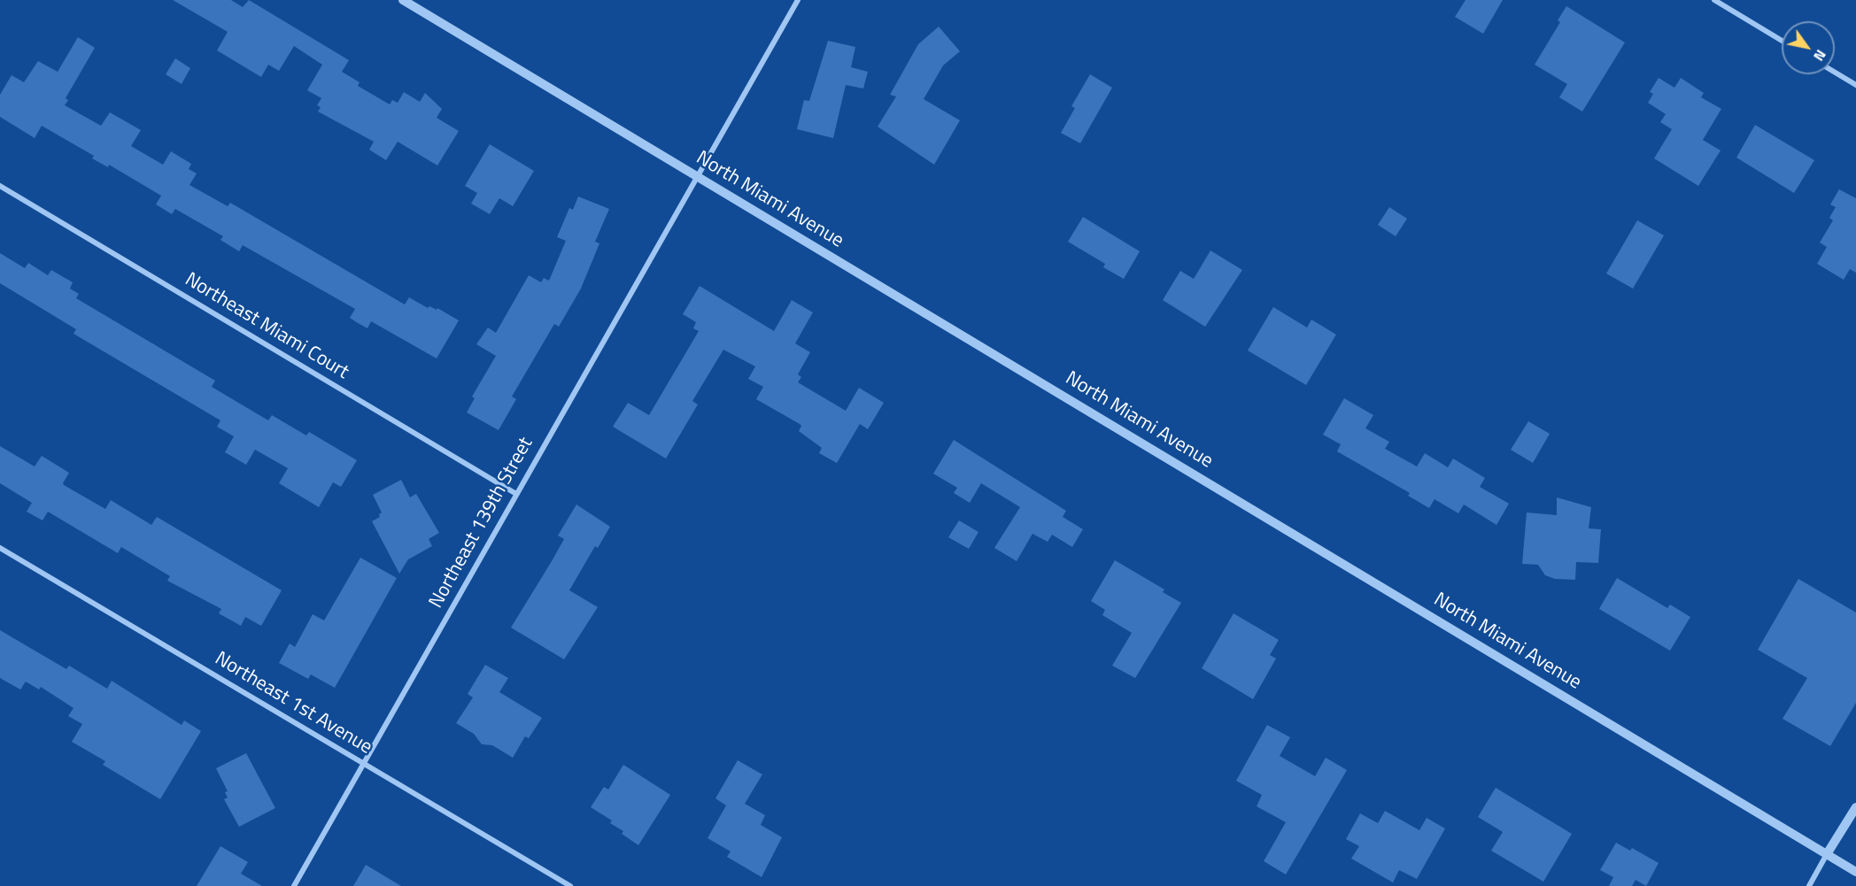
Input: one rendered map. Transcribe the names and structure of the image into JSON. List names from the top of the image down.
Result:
{
  "streets": {
    "street": [
      "North Miami Avenue",
      "Northeast Miami Court",
      "Northeast 139th Street",
      "Northeast 1st Avenue"
    ]
  },
  "crossings": [
    ["North Miami Avenue", "Northeast 139th Street"],
    ["Northeast Miami Court", "Northeast 139th Street"],
    ["Northeast 139th Street", "Northeast 1st Avenue"]
  ],
  "north": "bottom right"
}
